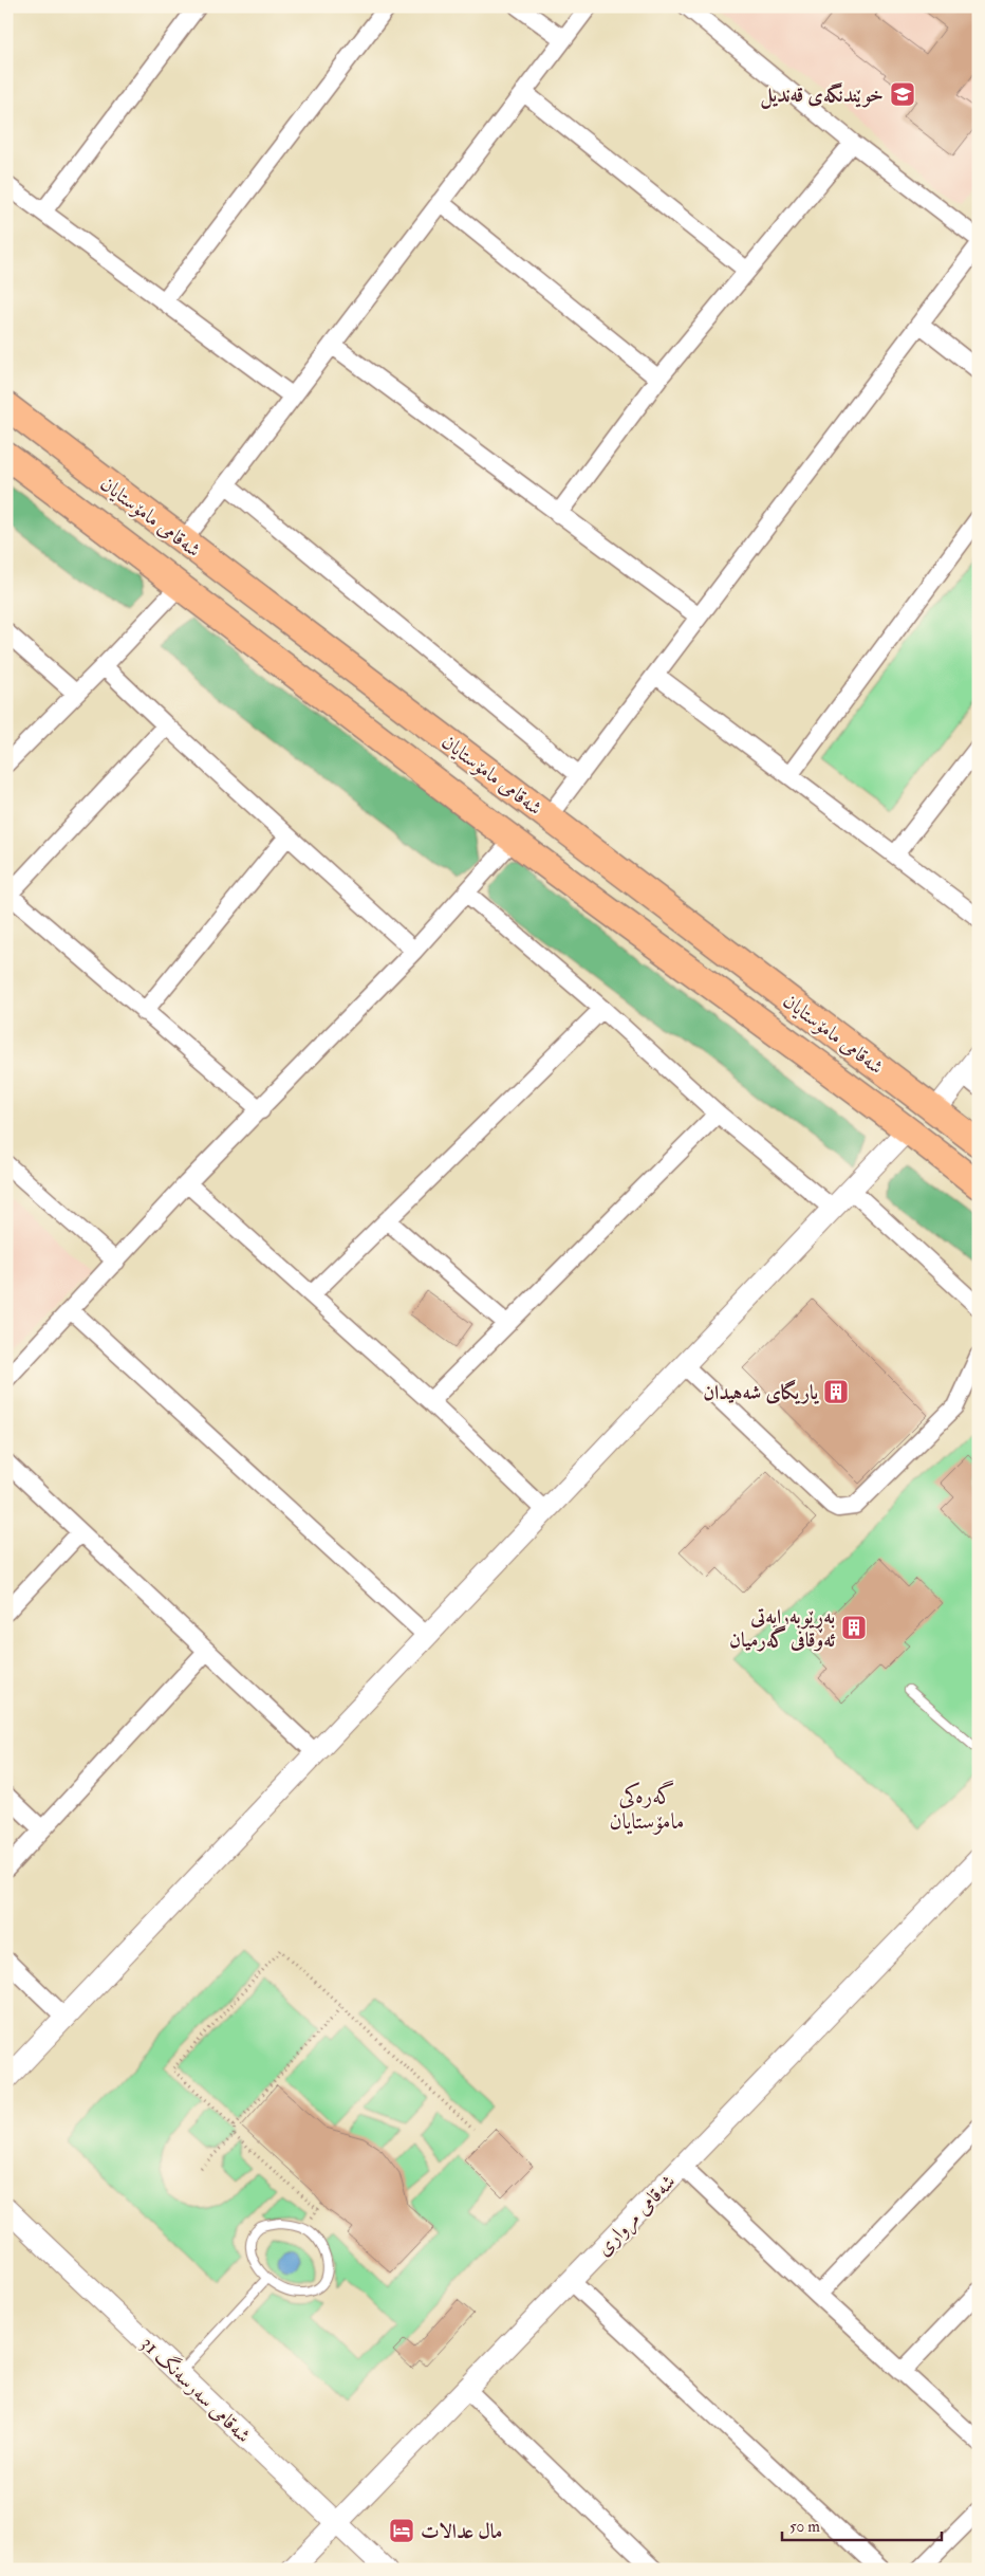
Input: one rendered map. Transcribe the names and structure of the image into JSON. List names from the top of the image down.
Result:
{
  "streets": {
    "main road": ["شەقامی مامۆستایان"],
    "street": ["شەقامی مرواری", "شەقامی سەرسەنگ 31"]
  },
  "crossings": [
    ["شەقامی مرواری", "شەقامی سەرسەنگ 31"]
  ],
  "districts": ["گەرەکی مامۆستایان"],
  "places": {
    "school or university": ["خوێندنگەی قەندیل"],
    "building": ["یاریگای شەهیدان", "بەڕێوبەرایەتی ئەوقافی گەرمیان"],
    "hotel": ["مال عدالات"]
  },
  "scale_bar": "50 m"
}
